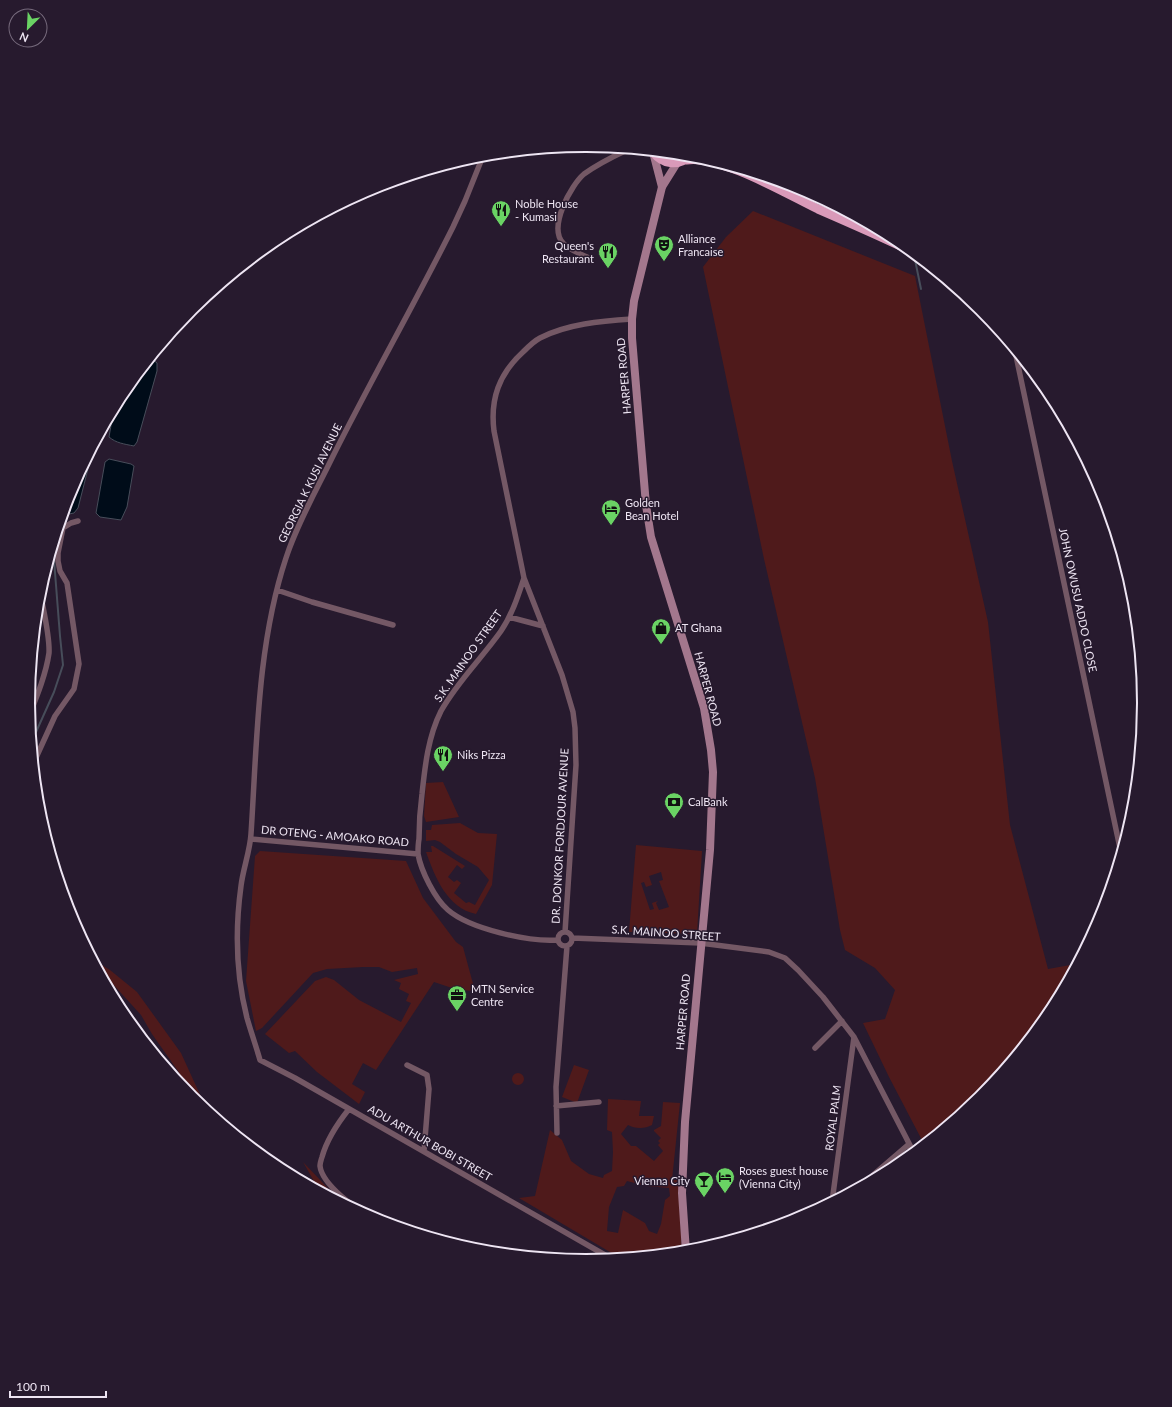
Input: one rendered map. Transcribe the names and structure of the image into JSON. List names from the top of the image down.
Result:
{
  "streets": {
    "main road": ["HARPER ROAD"],
    "street": [
      "GEORGIA K KUSI AVENUE",
      "JOHN OWUSU ADDO CLOSE",
      "S.K. MAINOO STREET",
      "DR OTENG - AMOAKO ROAD",
      "DR. DONKOR FORDJOUR AVENUE",
      "ROYAL PALM",
      "ADU ARTHUR BOBI STREET"
    ]
  },
  "crossings": [
    ["HARPER ROAD", "S.K. MAINOO STREET"],
    ["HARPER ROAD", "DR. DONKOR FORDJOUR AVENUE"],
    ["GEORGIA K KUSI AVENUE", "DR OTENG - AMOAKO ROAD"],
    ["GEORGIA K KUSI AVENUE", "ADU ARTHUR BOBI STREET"],
    ["S.K. MAINOO STREET", "DR OTENG - AMOAKO ROAD"],
    ["S.K. MAINOO STREET", "DR. DONKOR FORDJOUR AVENUE"],
    ["S.K. MAINOO STREET", "ROYAL PALM"]
  ],
  "places": {
    "restaurant": ["Noble House - Kumasi", "Queen's Restaurant", "Niks Pizza"],
    "theatre": ["Alliance Francaise"],
    "hotel": ["Golden Bean Hotel", "Roses guest house (Vienna City)"],
    "shop": ["AT Ghana"],
    "bank": ["CalBank"],
    "office": ["MTN Service Centre"],
    "bar": ["Vienna City"]
  },
  "scale_bar": "100 m",
  "north": "bottom left"
}
